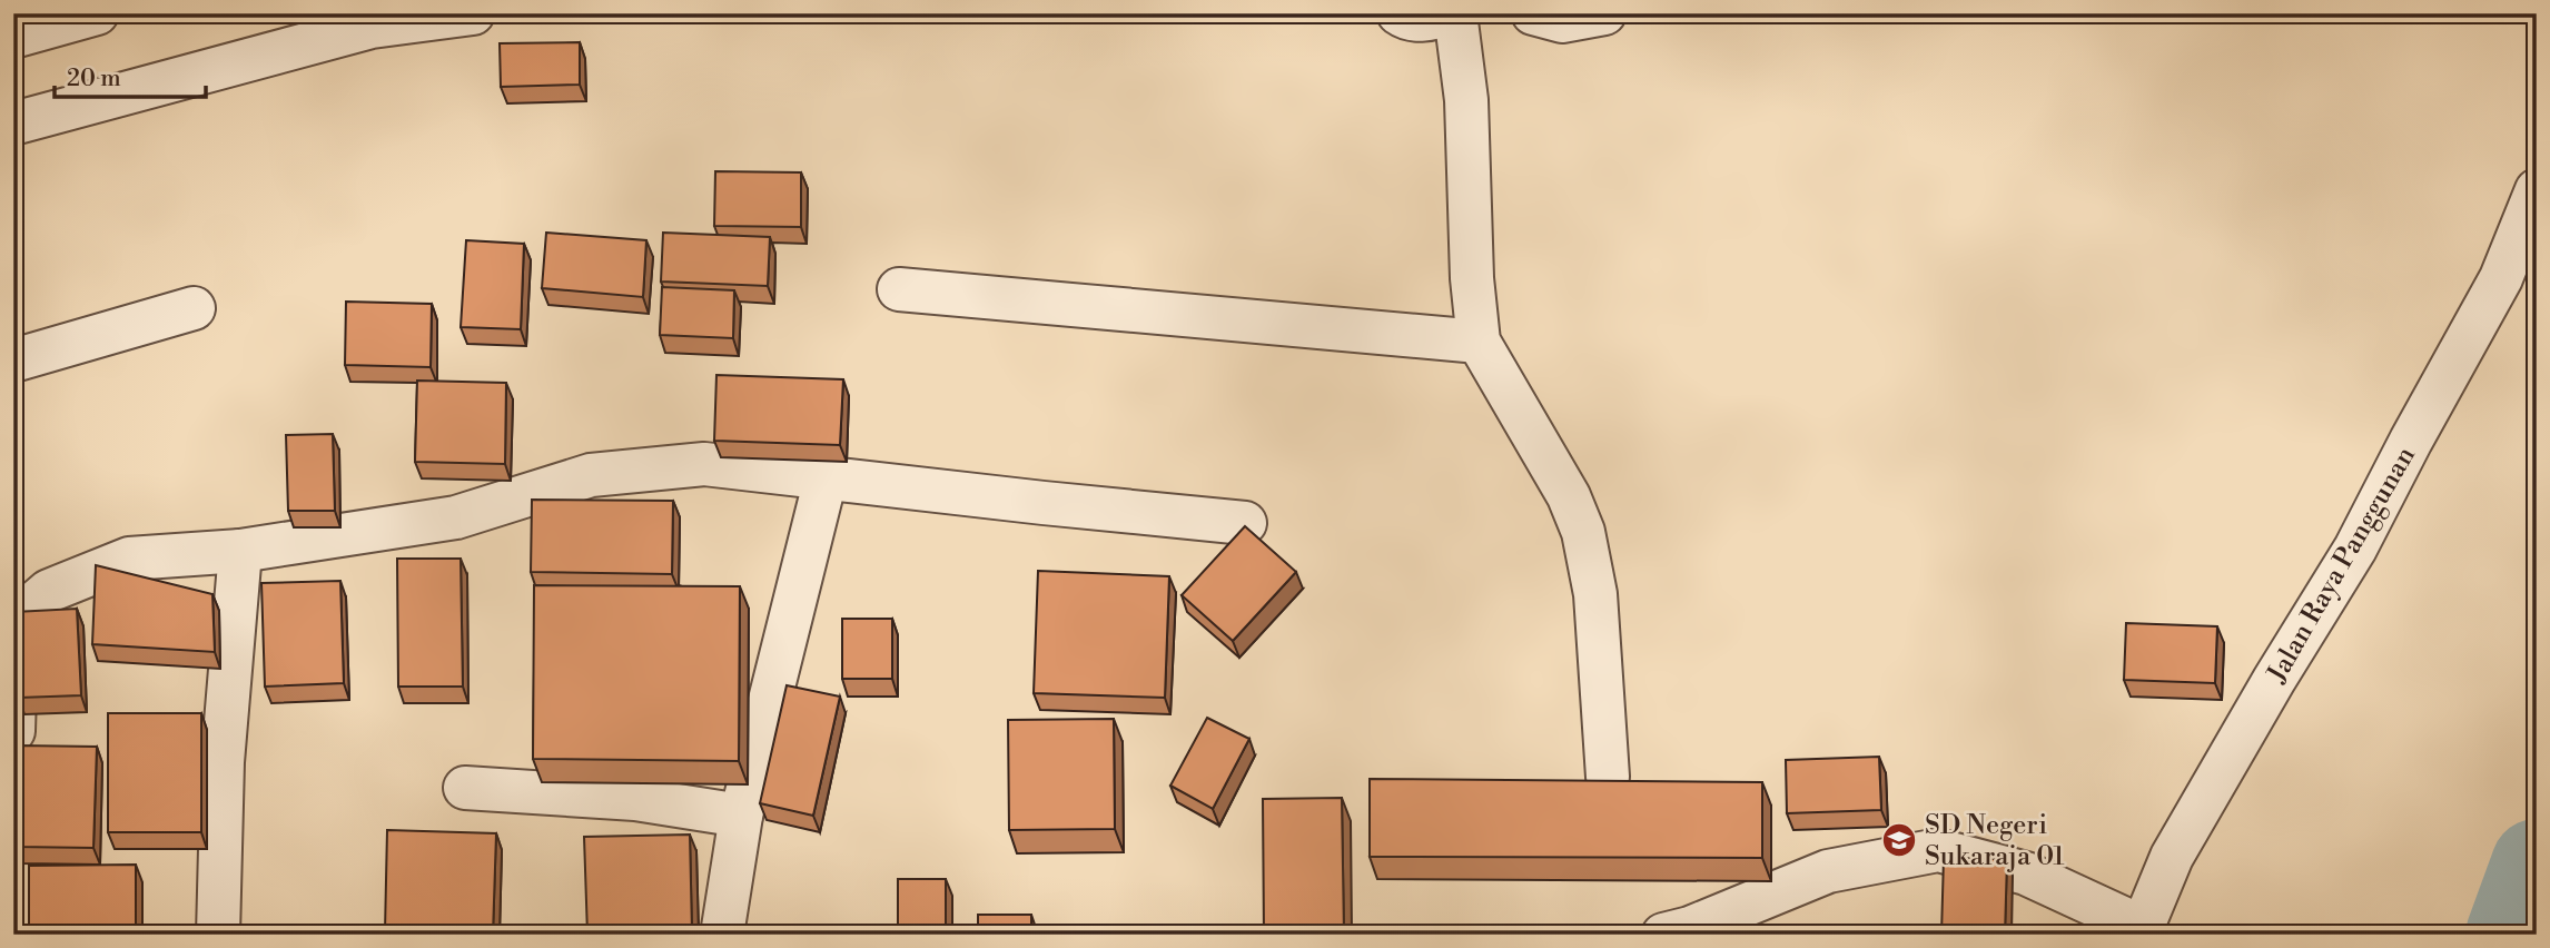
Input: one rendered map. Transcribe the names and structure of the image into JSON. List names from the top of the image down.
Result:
{
  "streets": {
    "street": ["Jalan Raya Panggunan"]
  },
  "places": {
    "school or university": ["SD Negeri Sukaraja 01"]
  },
  "scale_bar": "20 m"
}
